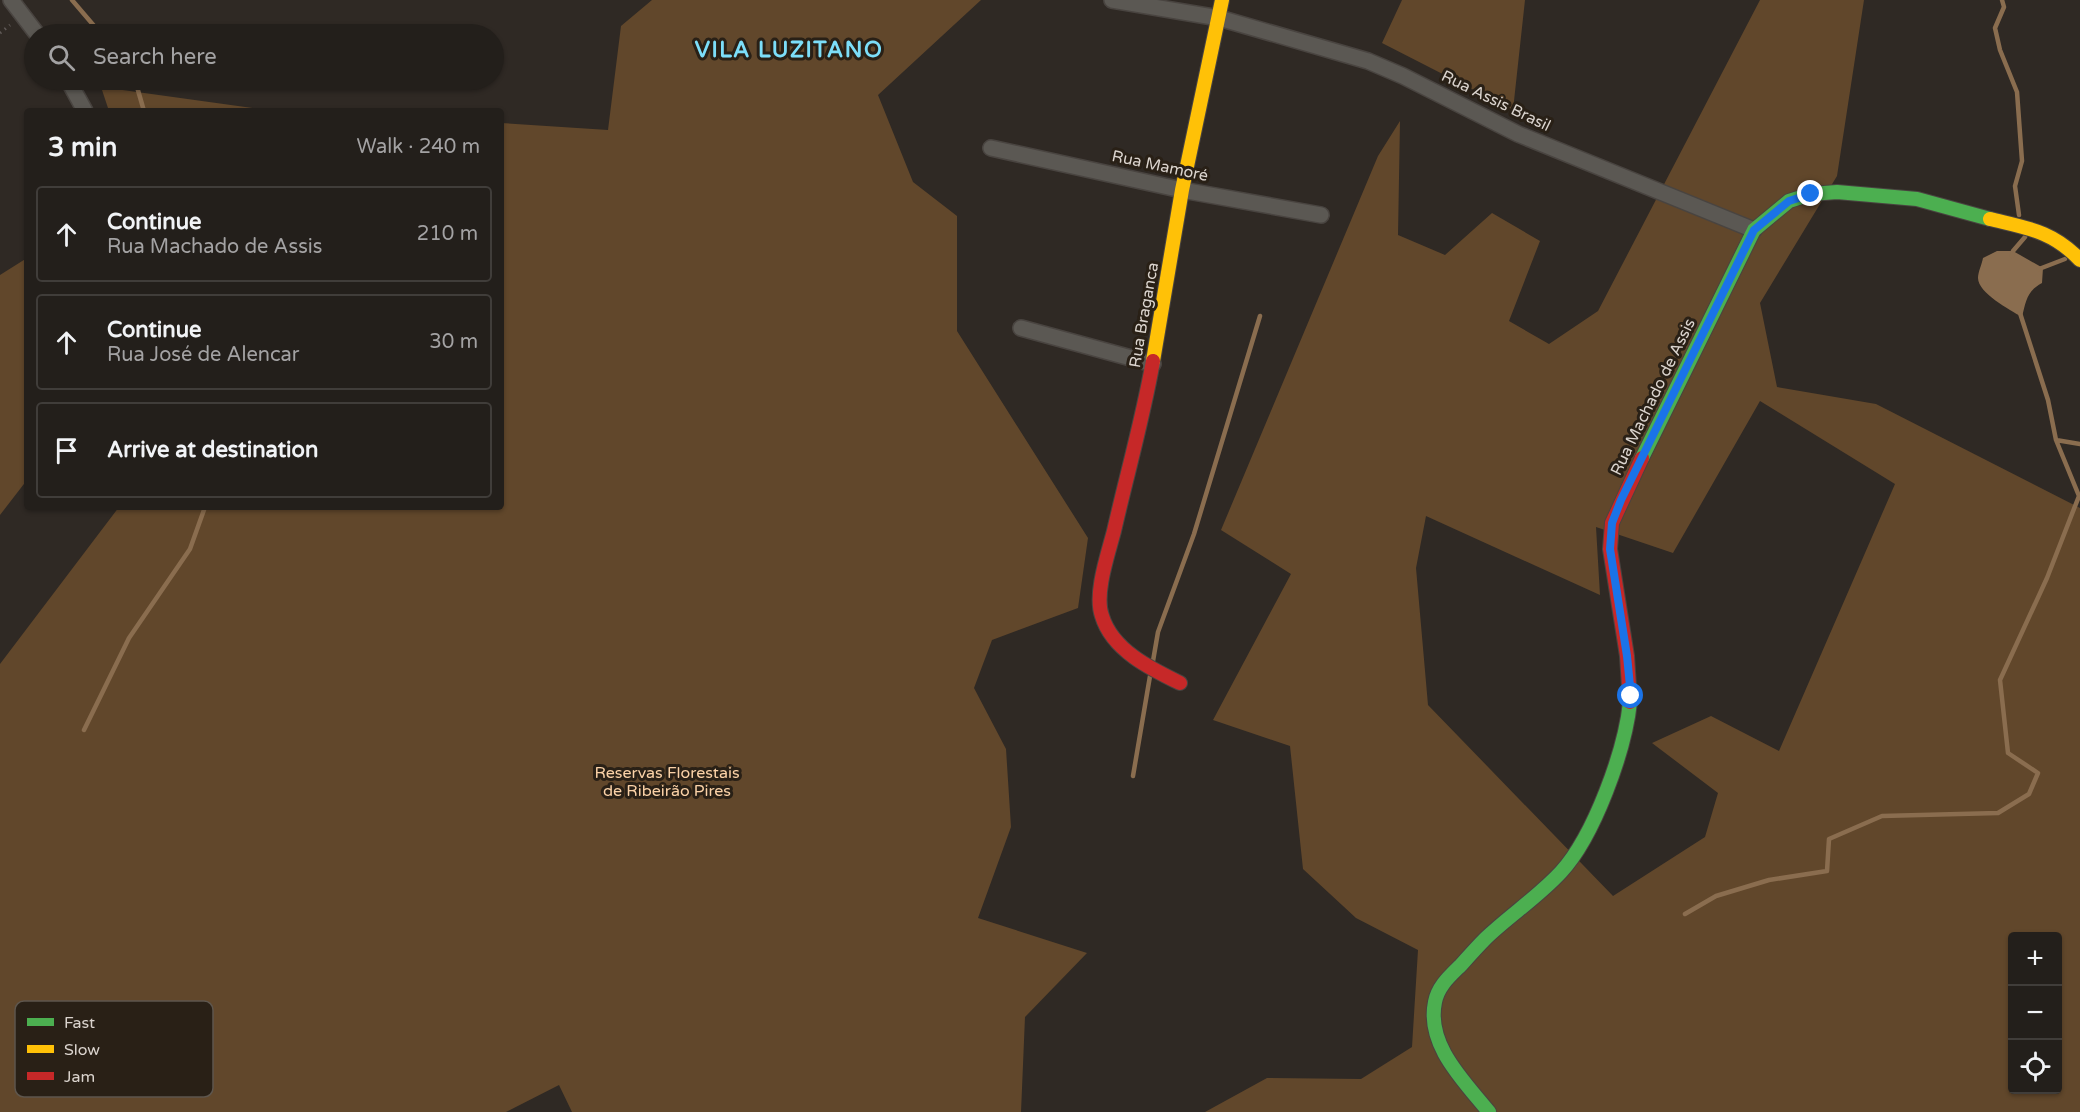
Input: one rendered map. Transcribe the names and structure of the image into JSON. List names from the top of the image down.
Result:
{
  "streets": {
    "street": [
      "Rua Assis Brasil",
      "Rua Mamoré",
      "Rua Braganca",
      "Rua Machado de Assis"
    ]
  },
  "crossings": [
    ["Rua Assis Brasil", "Rua Braganca"],
    ["Rua Assis Brasil", "Rua Machado de Assis"],
    ["Rua Mamoré", "Rua Braganca"]
  ],
  "districts": ["VILA LUZITANO"],
  "parks": ["Reservas Florestais de Ribeirão Pires"],
  "legend": ["Fast", "Slow", "Jam"],
  "page": {
    "search": "Search here",
    "heading": ["3 min", "Walk · 240 m"],
    "list": [
      ["Continue", "Rua Machado de Assis", "210 m"],
      ["Continue", "Rua José de Alencar", "30 m"],
      "Arrive at destination"
    ],
    "map_buttons": ["+", "−"]
  }
}
